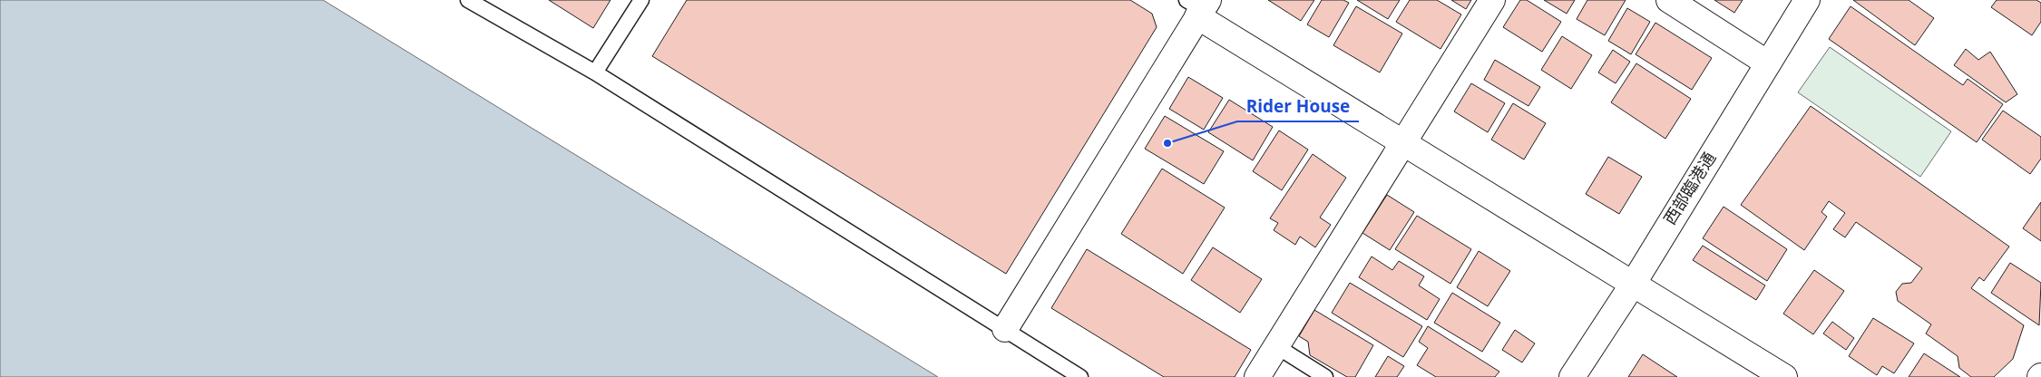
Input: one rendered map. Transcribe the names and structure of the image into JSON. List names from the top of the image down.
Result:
{
  "streets": {
    "street": ["西部臨港通"]
  },
  "places": ["Rider House"]
}
